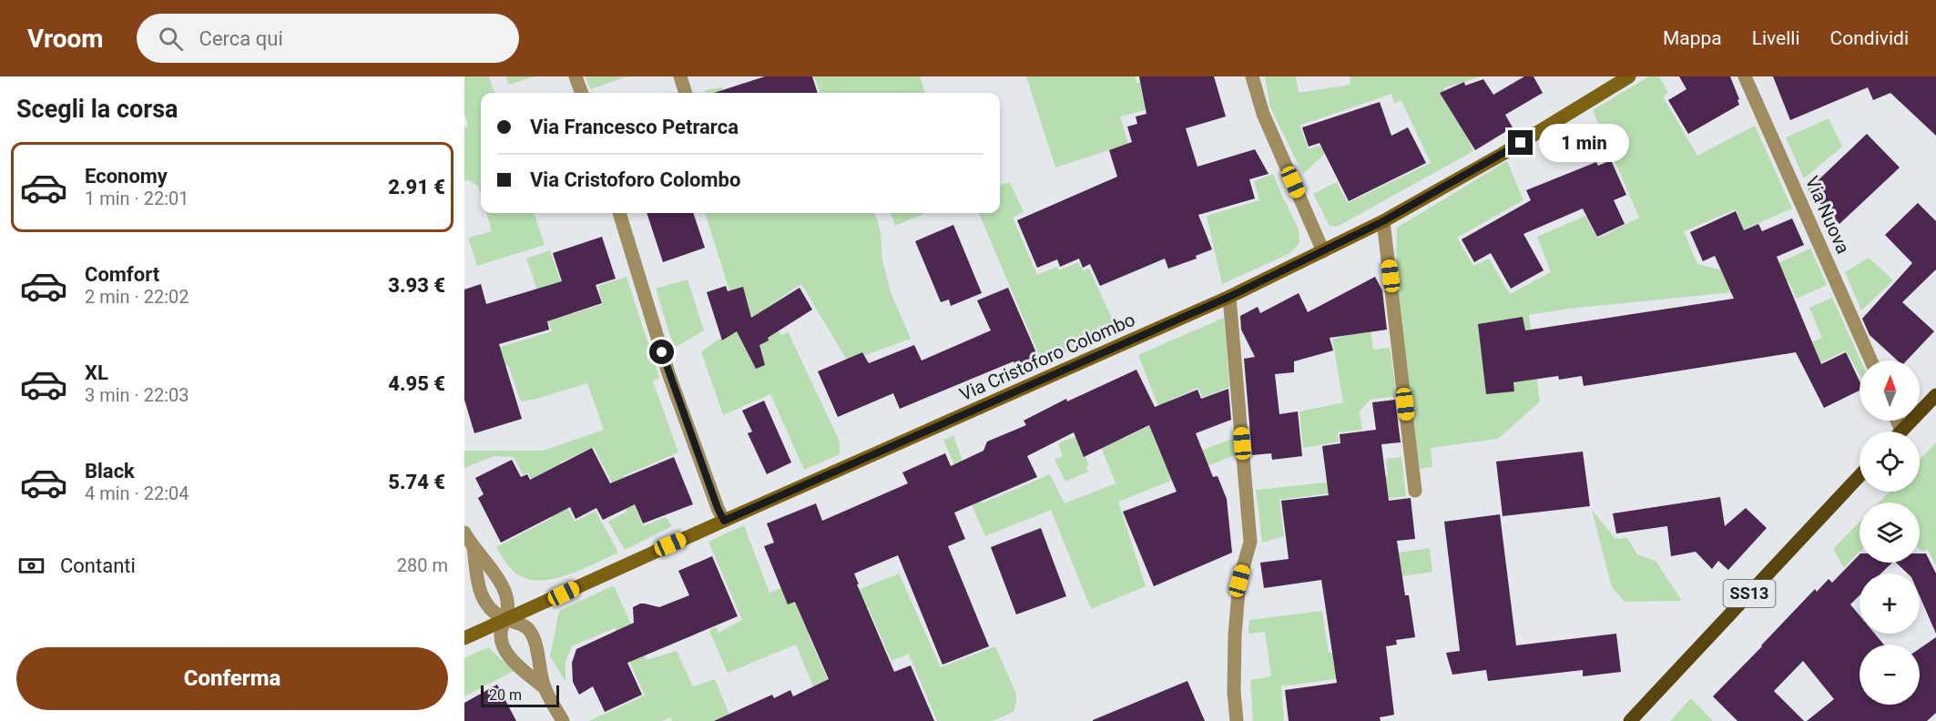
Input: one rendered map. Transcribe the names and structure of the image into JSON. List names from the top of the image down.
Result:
{
  "streets": {
    "main road": ["Via Cristoforo Colombo", "SS13"],
    "street": ["Via Nuova"]
  },
  "scale_bar": "20 m",
  "north": "top",
  "page": {
    "header": "Vroom",
    "search": "Cerca qui",
    "nav": ["Mappa", "Livelli", "Condividi"],
    "heading": "Scegli la corsa",
    "banner": ["Via Francesco Petrarca", "Via Cristoforo Colombo"],
    "bubble": "1 min",
    "list": [
      {
        "name": "Economy",
        "note": "1 min · 22:01",
        "value": "2.91 €"
      },
      {
        "name": "Comfort",
        "note": "2 min · 22:02",
        "value": "3.93 €"
      },
      {
        "name": "XL",
        "note": "3 min · 22:03",
        "value": "4.95 €"
      },
      {
        "name": "Black",
        "note": "4 min · 22:04",
        "value": "5.74 €"
      }
    ],
    "map_buttons": ["+", "−"],
    "pay": ["Contanti", "280 m"],
    "buttons": "Conferma",
    "scale": "20 m"
  }
}
